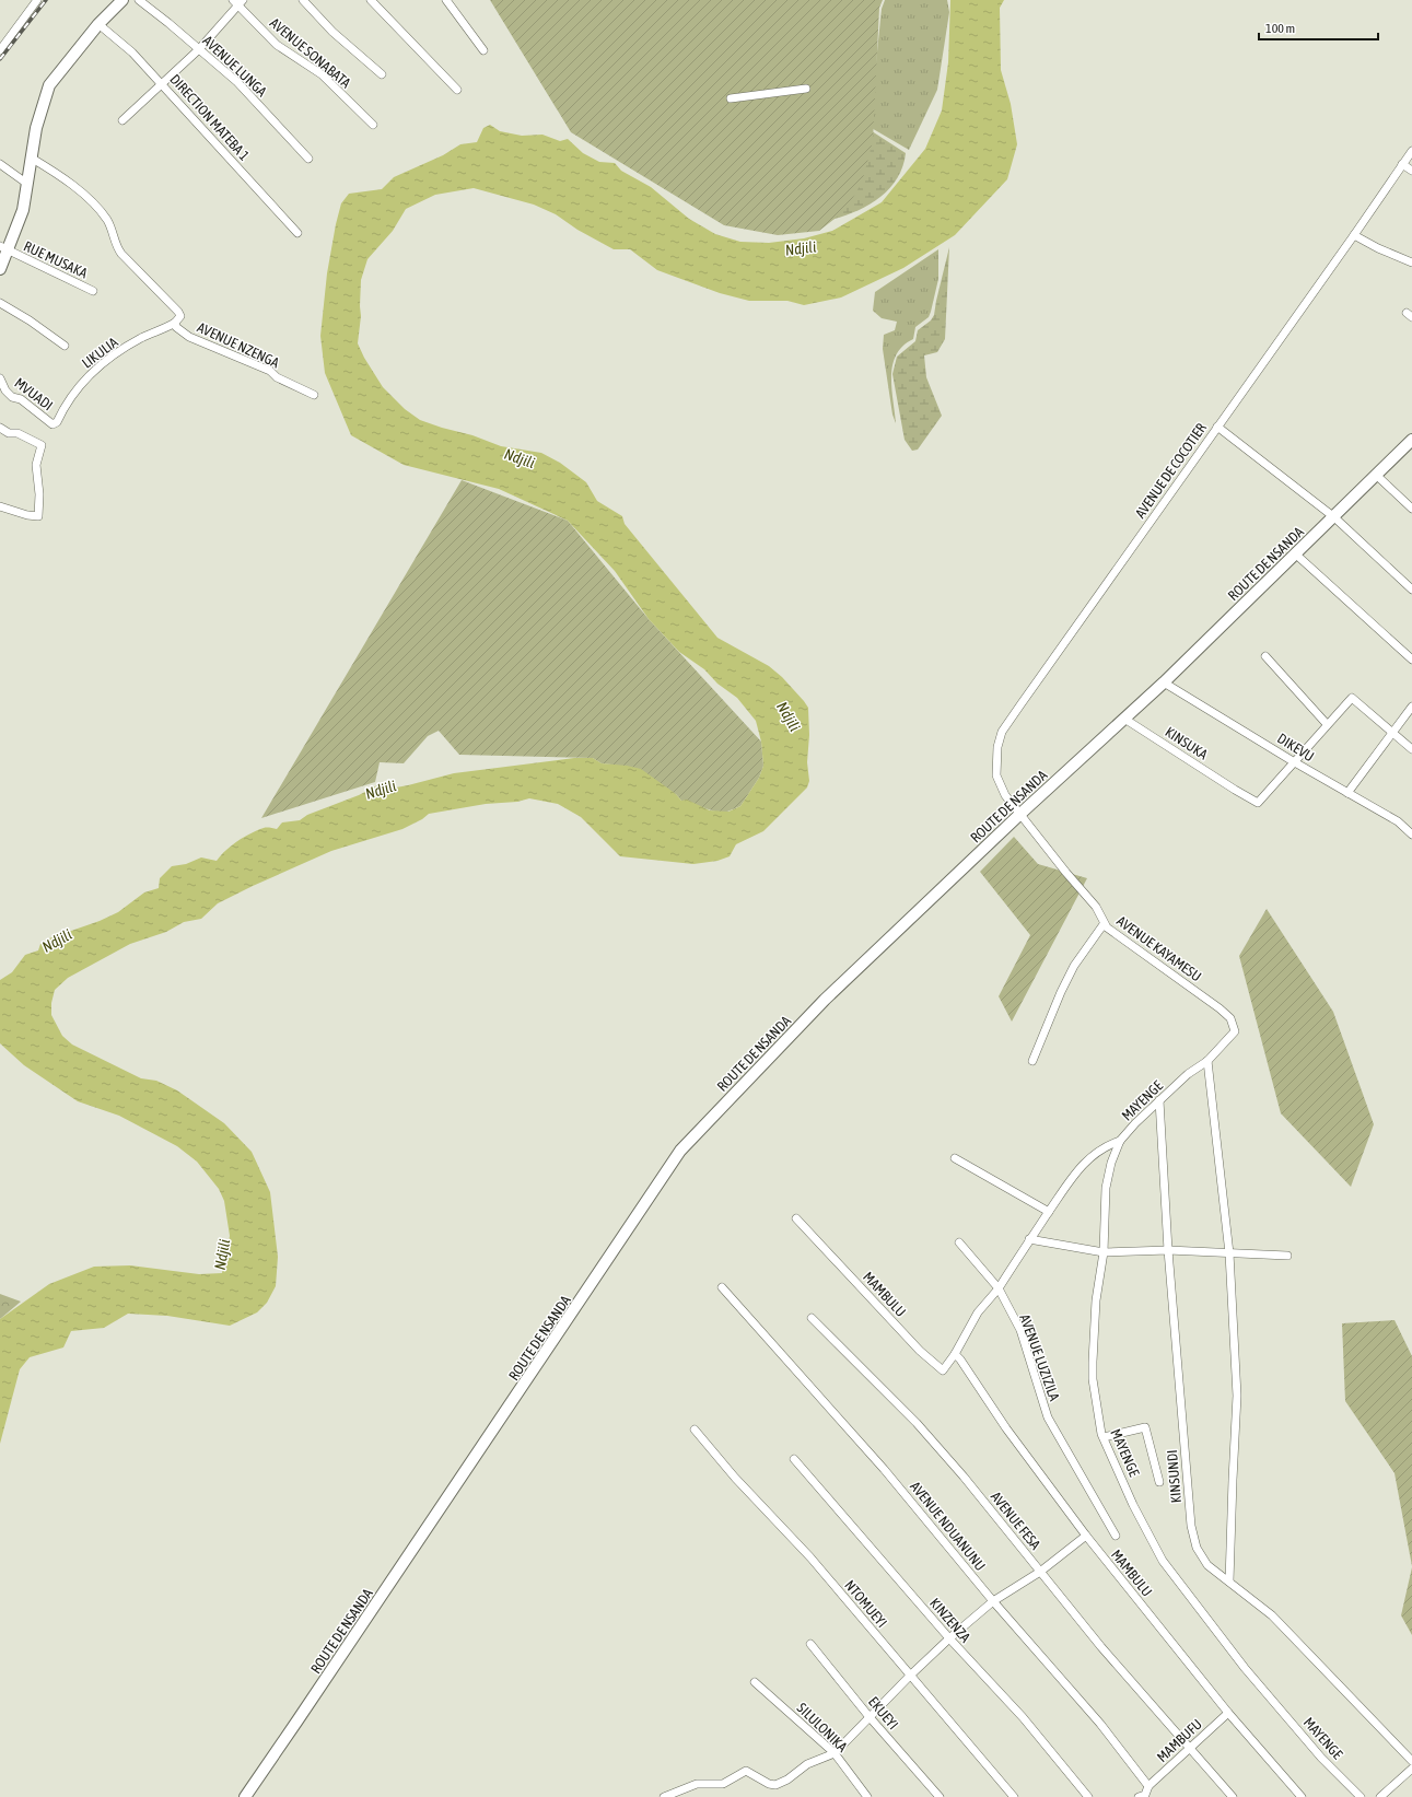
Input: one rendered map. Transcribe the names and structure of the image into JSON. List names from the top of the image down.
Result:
{
  "streets": {
    "street": [
      "AVENUE SONABATA",
      "AVENUE LUNGA",
      "DIRECTION MATEBA 1",
      "RUE MUSAKA",
      "AVENUE NZENGA",
      "LIKULIA",
      "MVUADI",
      "AVENUE DE COCOTIER",
      "ROUTE DE NSANDA",
      "KINSUKA",
      "DIKEVU",
      "AVENUE KAYAMESU",
      "MAYENGE",
      "MAMBULU",
      "AVENUE LUZIZILA",
      "KINSUNDI",
      "AVENUE FESA",
      "AVENUE NDUANUNU",
      "NTOMUEYI",
      "KINZENZA",
      "EKUEYI",
      "SILULONIKA",
      "MAMBUFU"
    ]
  },
  "crossings": [
    ["AVENUE NZENGA", "LIKULIA"],
    ["LIKULIA", "MVUADI"],
    ["AVENUE DE COCOTIER", "ROUTE DE NSANDA"],
    ["AVENUE DE COCOTIER", "AVENUE KAYAMESU"],
    ["ROUTE DE NSANDA", "KINSUKA"],
    ["ROUTE DE NSANDA", "DIKEVU"],
    ["ROUTE DE NSANDA", "AVENUE KAYAMESU"],
    ["KINSUKA", "DIKEVU"],
    ["AVENUE KAYAMESU", "MAYENGE"],
    ["MAYENGE", "KINSUNDI"],
    ["MAMBULU", "AVENUE LUZIZILA"],
    ["MAMBULU", "MAMBUFU"],
    ["AVENUE FESA", "MAMBUFU"],
    ["AVENUE NDUANUNU", "MAMBUFU"]
  ],
  "water": ["Ndjili"],
  "scale_bar": "100 m"
}
